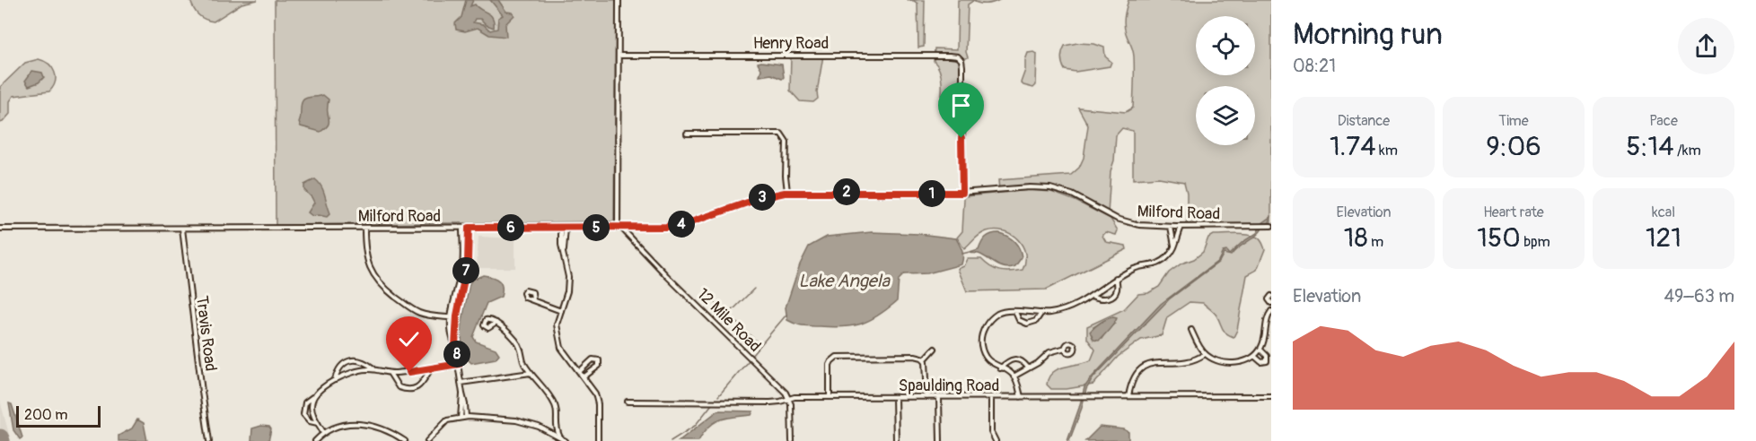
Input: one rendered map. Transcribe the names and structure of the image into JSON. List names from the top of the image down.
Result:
{
  "streets": {
    "street": [
      "Henry Road",
      "Milford Road",
      "12 Mile Road",
      "Travis Road",
      "Spaulding Road"
    ]
  },
  "crossings": [
    ["Henry Road", "Milford Road"],
    ["Milford Road", "12 Mile Road"],
    ["Milford Road", "Travis Road"],
    ["12 Mile Road", "Spaulding Road"]
  ],
  "water": ["Lake Angela"],
  "scale_bar": "200 m",
  "page": {
    "heading": ["Morning run", "08:21"],
    "stats": [
      ["Distance", "1.74 km"],
      ["Time", "9:06"],
      ["Pace", "5:14 /km"],
      ["Elevation", "18 m"],
      ["Heart rate", "150 bpm"],
      ["kcal", "121"]
    ],
    "pins": [
      "2",
      "1",
      "3",
      "4",
      "5",
      "6",
      "7",
      "8"
    ],
    "chart": ["Elevation", "49–63 m"],
    "scale": "200 m"
  }
}
